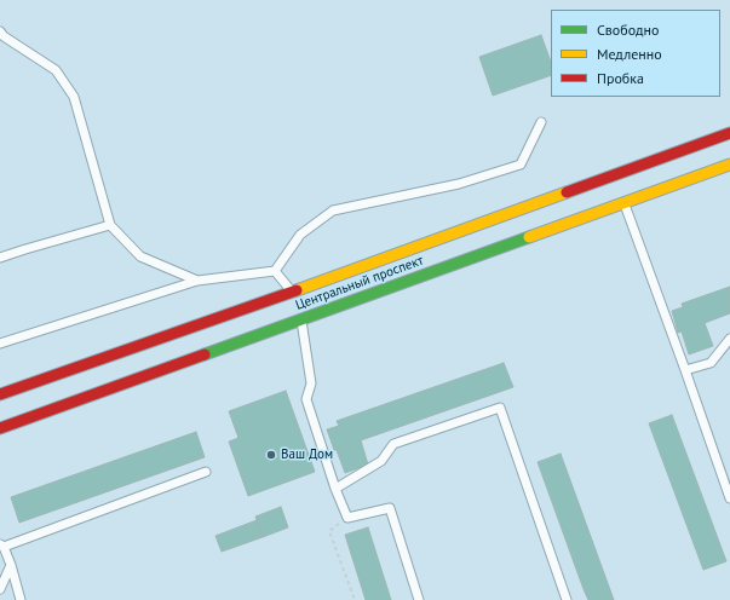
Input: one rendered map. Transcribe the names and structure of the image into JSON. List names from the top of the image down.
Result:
{
  "streets": {
    "main road": ["Центральный проспект"]
  },
  "places": ["Ваш Дом"],
  "legend": ["Свободно", "Медленно", "Пробка"]
}
